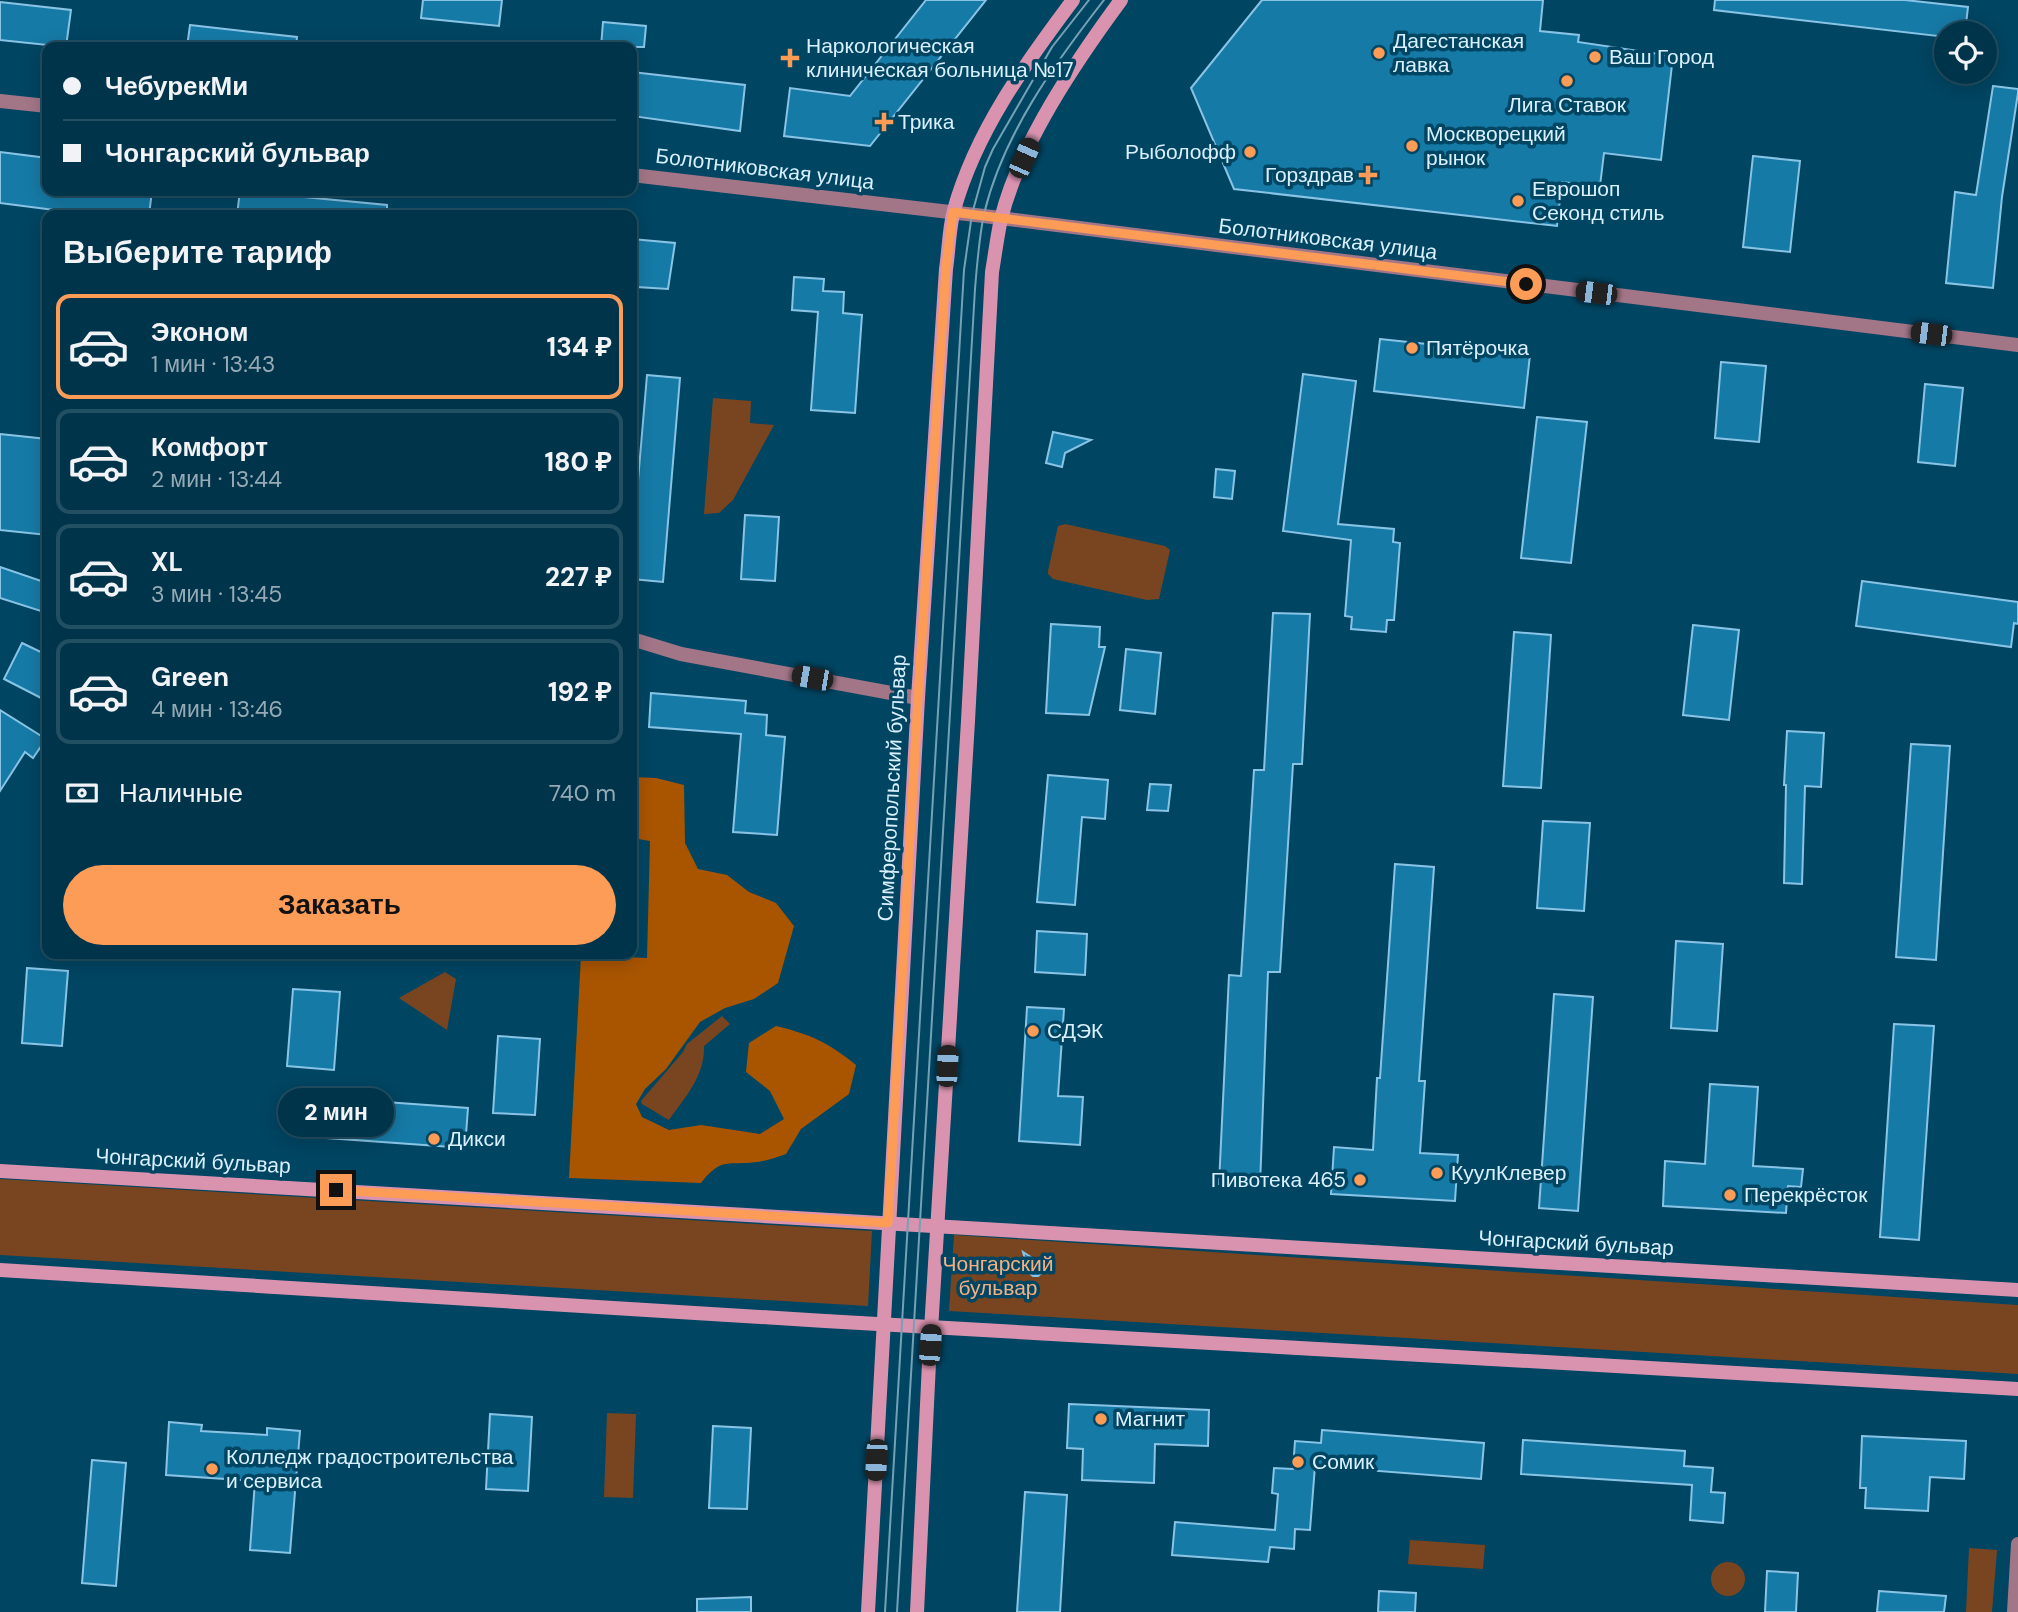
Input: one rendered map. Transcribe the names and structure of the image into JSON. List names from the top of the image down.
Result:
{
  "streets": {
    "main road": ["Симферопольский бульвар", "Чонгарский бульвар"],
    "street": ["Болотниковская улица"]
  },
  "crossings": [
    ["Болотниковская улица", "Симферопольский бульвар"],
    ["Симферопольский бульвар", "Чонгарский бульвар"]
  ],
  "parks": ["Чонгарский бульвар"],
  "places": {
    "other": [
      "Дагестанская лавка",
      "Ваш Город",
      "Лига Ставок",
      "Москворецкий рынок",
      "Рыболофф",
      "Еврошоп Секонд стиль",
      "Пятёрочка",
      "СДЭК",
      "Дикси",
      "КуулКлевер",
      "Пивотека 465",
      "Перекрёсток",
      "Магнит",
      "Сомик",
      "Колледж градостроительства и сервиса"
    ],
    "health": ["Наркологическая клиническая больница №17", "Трика", "Горздрав"]
  },
  "page": {
    "banner": ["ЧебурекМи", "Чонгарский бульвар"],
    "heading": "Выберите тариф",
    "list": [
      {
        "name": "Эконом",
        "note": "1 мин · 13:43",
        "value": "134 ₽"
      },
      {
        "name": "Комфорт",
        "note": "2 мин · 13:44",
        "value": "180 ₽"
      },
      {
        "name": "XL",
        "note": "3 мин · 13:45",
        "value": "227 ₽"
      },
      {
        "name": "Green",
        "note": "4 мин · 13:46",
        "value": "192 ₽"
      }
    ],
    "pay": ["Наличные", "740 m"],
    "buttons": "Заказать",
    "bubble": "2 мин"
  }
}
